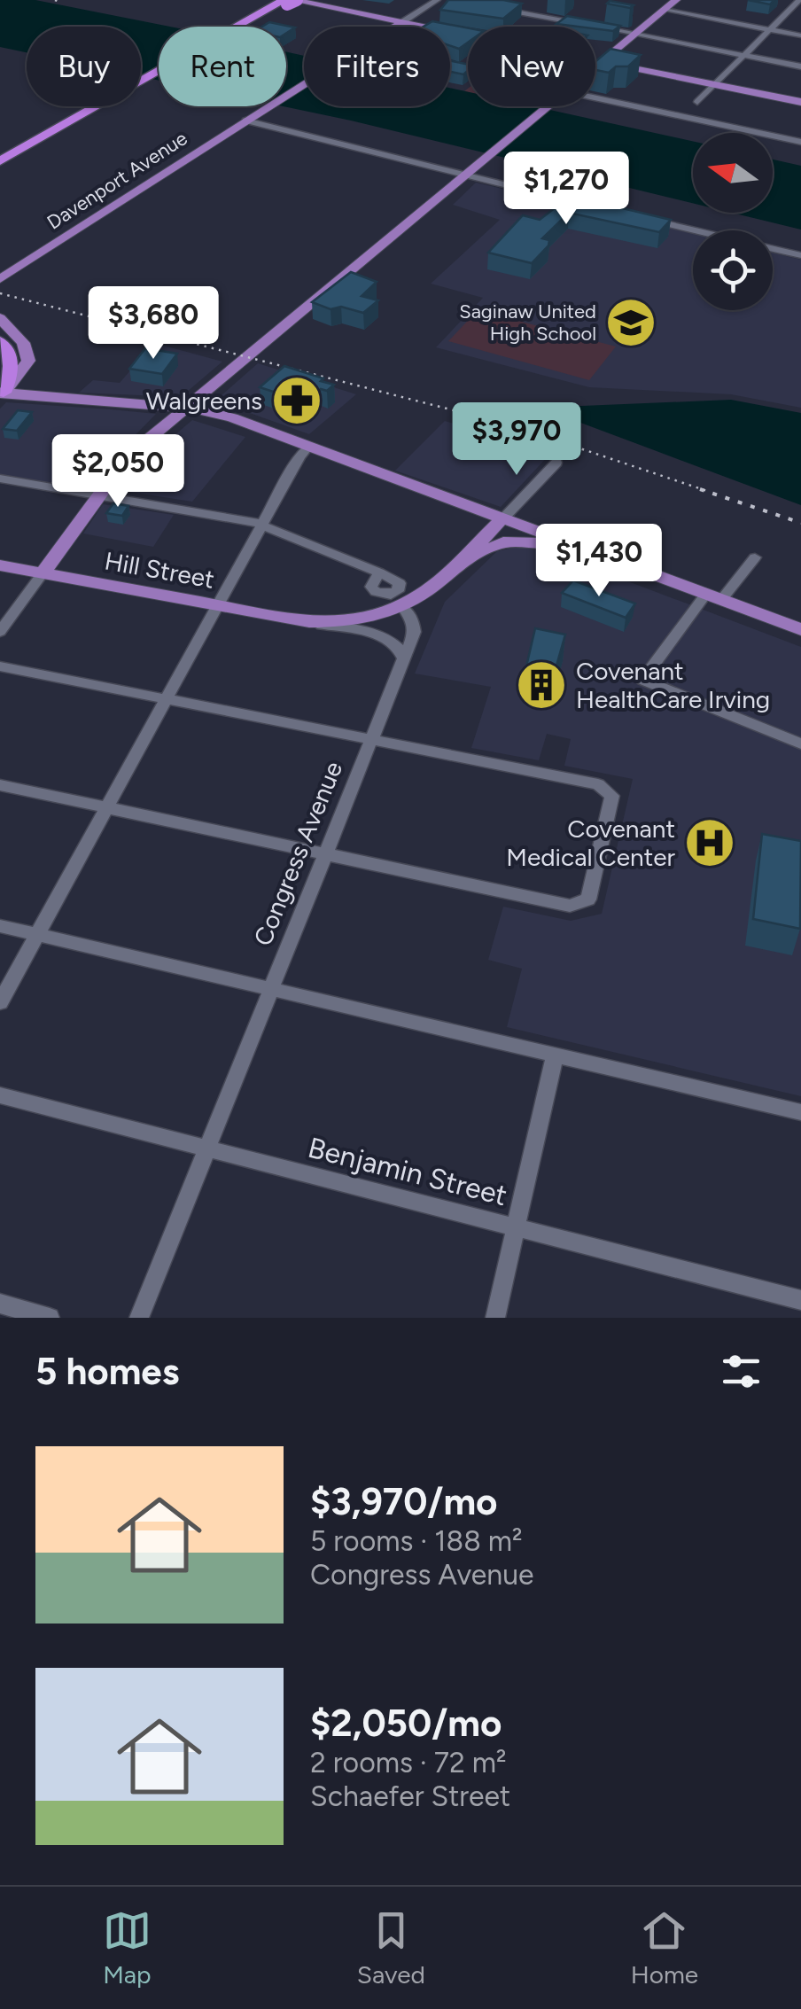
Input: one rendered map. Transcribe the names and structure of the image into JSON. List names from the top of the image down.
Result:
{
  "streets": {
    "main road": ["Davenport Avenue", "Hill Street"],
    "street": ["Congress Avenue", "Benjamin Street"]
  },
  "crossings": [
    ["Hill Street", "Congress Avenue"],
    ["Congress Avenue", "Benjamin Street"]
  ],
  "places": {
    "school or university": ["Saginaw United High School"],
    "pharmacy": ["Walgreens"],
    "building": ["Covenant HealthCare Irving"],
    "hospital": ["Covenant Medical Center"]
  },
  "north": "left",
  "page": {
    "chip": [
      "Buy",
      "Rent",
      "Filters",
      "New"
    ],
    "price": [
      "$1,270",
      "$3,680",
      "$3,970",
      "$2,050",
      "$1,430"
    ],
    "heading": "5 homes",
    "list": [
      {
        "name": "$3,970/mo",
        "note": "5 rooms · 188 m² · Congress Avenue"
      },
      {
        "name": "$2,050/mo",
        "note": "2 rooms · 72 m² · Schaefer Street"
      }
    ],
    "tabs": ["Map", "Saved", "Home"]
  }
}
